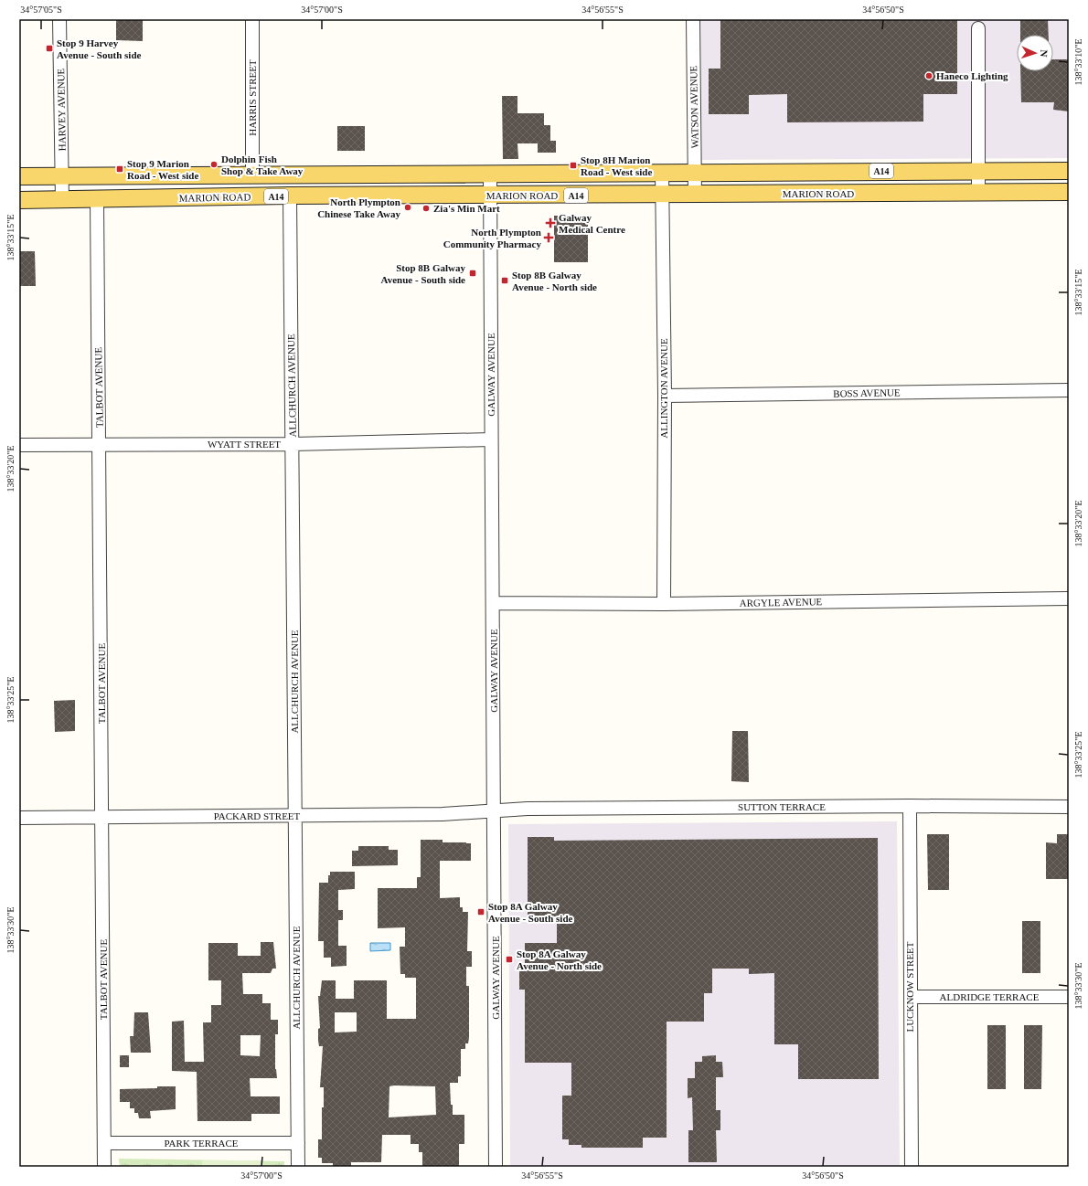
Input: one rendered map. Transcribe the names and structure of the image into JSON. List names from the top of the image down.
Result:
{
  "streets": {
    "main road": ["A14", "MARION ROAD"],
    "street": [
      "HARRIS STREET",
      "WATSON AVENUE",
      "HARVEY AVENUE",
      "GALWAY AVENUE",
      "ALLCHURCH AVENUE",
      "TALBOT AVENUE",
      "ALLINGTON AVENUE",
      "BOSS AVENUE",
      "WYATT STREET",
      "ARGYLE AVENUE",
      "SUTTON TERRACE",
      "PACKARD STREET",
      "LUCKNOW STREET",
      "ALDRIDGE TERRACE",
      "PARK TERRACE"
    ]
  },
  "crossings": [
    ["HARRIS STREET", "A14"],
    ["WATSON AVENUE", "A14"],
    ["WATSON AVENUE", "MARION ROAD"],
    ["HARVEY AVENUE", "A14"],
    ["HARVEY AVENUE", "MARION ROAD"],
    ["A14", "GALWAY AVENUE"],
    ["A14", "ALLINGTON AVENUE"],
    ["MARION ROAD", "GALWAY AVENUE"],
    ["MARION ROAD", "ALLCHURCH AVENUE"],
    ["MARION ROAD", "TALBOT AVENUE"],
    ["MARION ROAD", "ALLINGTON AVENUE"],
    ["GALWAY AVENUE", "WYATT STREET"],
    ["GALWAY AVENUE", "ARGYLE AVENUE"],
    ["GALWAY AVENUE", "SUTTON TERRACE"],
    ["GALWAY AVENUE", "PACKARD STREET"],
    ["ALLCHURCH AVENUE", "WYATT STREET"],
    ["ALLCHURCH AVENUE", "PACKARD STREET"],
    ["ALLCHURCH AVENUE", "PARK TERRACE"],
    ["TALBOT AVENUE", "WYATT STREET"],
    ["TALBOT AVENUE", "PACKARD STREET"],
    ["TALBOT AVENUE", "PARK TERRACE"],
    ["ALLINGTON AVENUE", "BOSS AVENUE"],
    ["ALLINGTON AVENUE", "ARGYLE AVENUE"],
    ["SUTTON TERRACE", "PACKARD STREET"],
    ["SUTTON TERRACE", "LUCKNOW STREET"],
    ["LUCKNOW STREET", "ALDRIDGE TERRACE"]
  ],
  "places": {
    "transit": [
      "Stop 9 Harvey Avenue - South side",
      "Stop 8H Marion Road - West side",
      "Stop 9 Marion Road - West side",
      "Stop 8B Galway Avenue - South side",
      "Stop 8B Galway Avenue - North side",
      "Stop 8A Galway Avenue - South side",
      "Stop 8A Galway Avenue - North side"
    ],
    "other": [
      "Haneco Lighting",
      "Dolphin Fish Shop & Take Away",
      "North Plympton Chinese Take Away",
      "Zia's Min Mart"
    ],
    "health": ["Galway Medical Centre", "North Plympton Community Pharmacy"]
  },
  "north": "right",
  "coordinates": [
    "34°57'05\"S",
    "34°57'00\"S",
    "34°56'55\"S",
    "34°56'50\"S",
    "138°33'10\"E",
    "138°33'15\"E",
    "138°33'20\"E",
    "138°33'25\"E",
    "138°33'30\"E"
  ]
}
